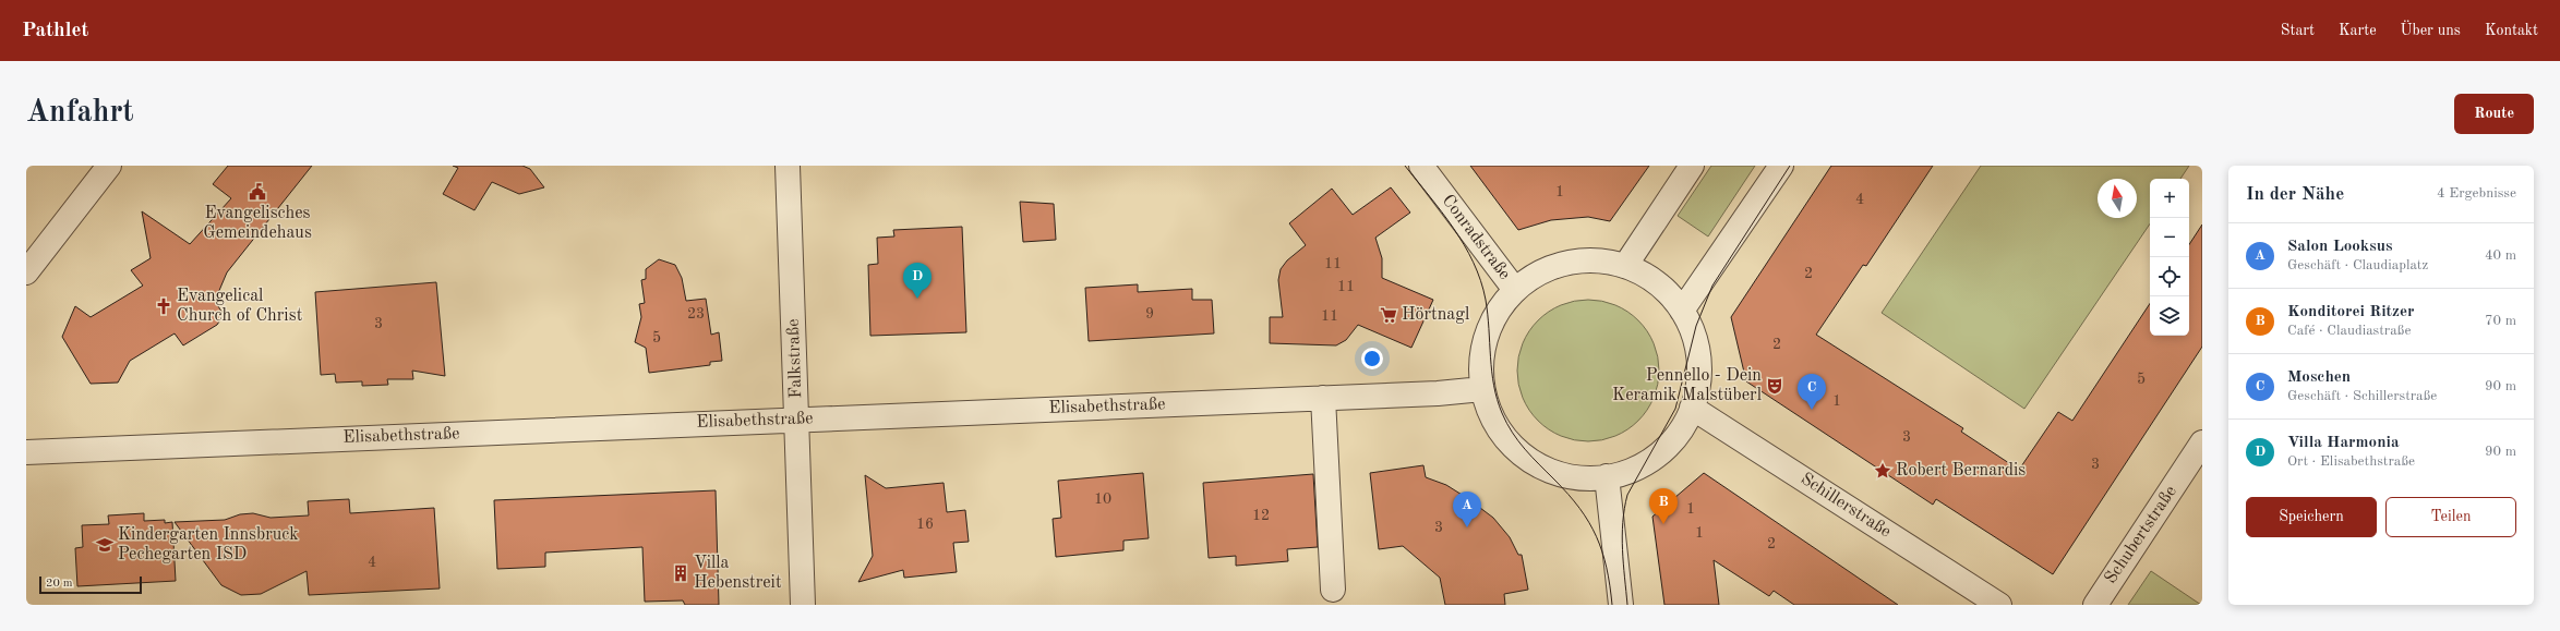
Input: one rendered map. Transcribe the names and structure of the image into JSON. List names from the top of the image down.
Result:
{
  "streets": {
    "street": [
      "Conradstraße",
      "Falkstraße",
      "Elisabethstraße",
      "Schillerstraße",
      "Schubertstraße"
    ]
  },
  "crossings": [
    ["Falkstraße", "Elisabethstraße"]
  ],
  "places": {
    "public building": ["Evangelisches Gemeindehaus"],
    "church": ["Evangelical Church of Christ"],
    "supermarket": ["Hörtnagl"],
    "theatre": ["Pennello - Dein Keramik Malstüberl"],
    "place": ["Robert Bernardis"],
    "school or university": ["Kindergarten Innsbruck Pechegarten ISD"],
    "building": ["Villa Hebenstreit"]
  },
  "house_numbers": [
    "1",
    "4",
    "11",
    "2",
    "11",
    "23",
    "9",
    "11",
    "3",
    "5",
    "2",
    "5",
    "1",
    "3",
    "3",
    "10",
    "1",
    "12",
    "16",
    "3",
    "1",
    "2",
    "4"
  ],
  "scale_bar": "20 m",
  "north": "top",
  "page": {
    "header": "Pathlet",
    "nav": [
      "Start",
      "Karte",
      "Über uns",
      "Kontakt"
    ],
    "buttons": [
      "Route",
      ["Speichern", "Teilen"]
    ],
    "title": "Anfahrt",
    "heading": ["In der Nähe", "4 Ergebnisse"],
    "map_buttons": ["+", "−"],
    "list": [
      {
        "mark": "A",
        "name": "Salon Looksus",
        "note": "Geschäft · Claudiaplatz",
        "value": "40 m"
      },
      {
        "mark": "B",
        "name": "Konditorei Ritzer",
        "note": "Café · Claudiastraße",
        "value": "70 m"
      },
      {
        "mark": "C",
        "name": "Moschen",
        "note": "Geschäft · Schillerstraße",
        "value": "90 m"
      },
      {
        "mark": "D",
        "name": "Villa Harmonia",
        "note": "Ort · Elisabethstraße",
        "value": "90 m"
      }
    ],
    "pins": [
      "D",
      "C",
      "B",
      "A"
    ],
    "scale": "20 m"
  }
}
